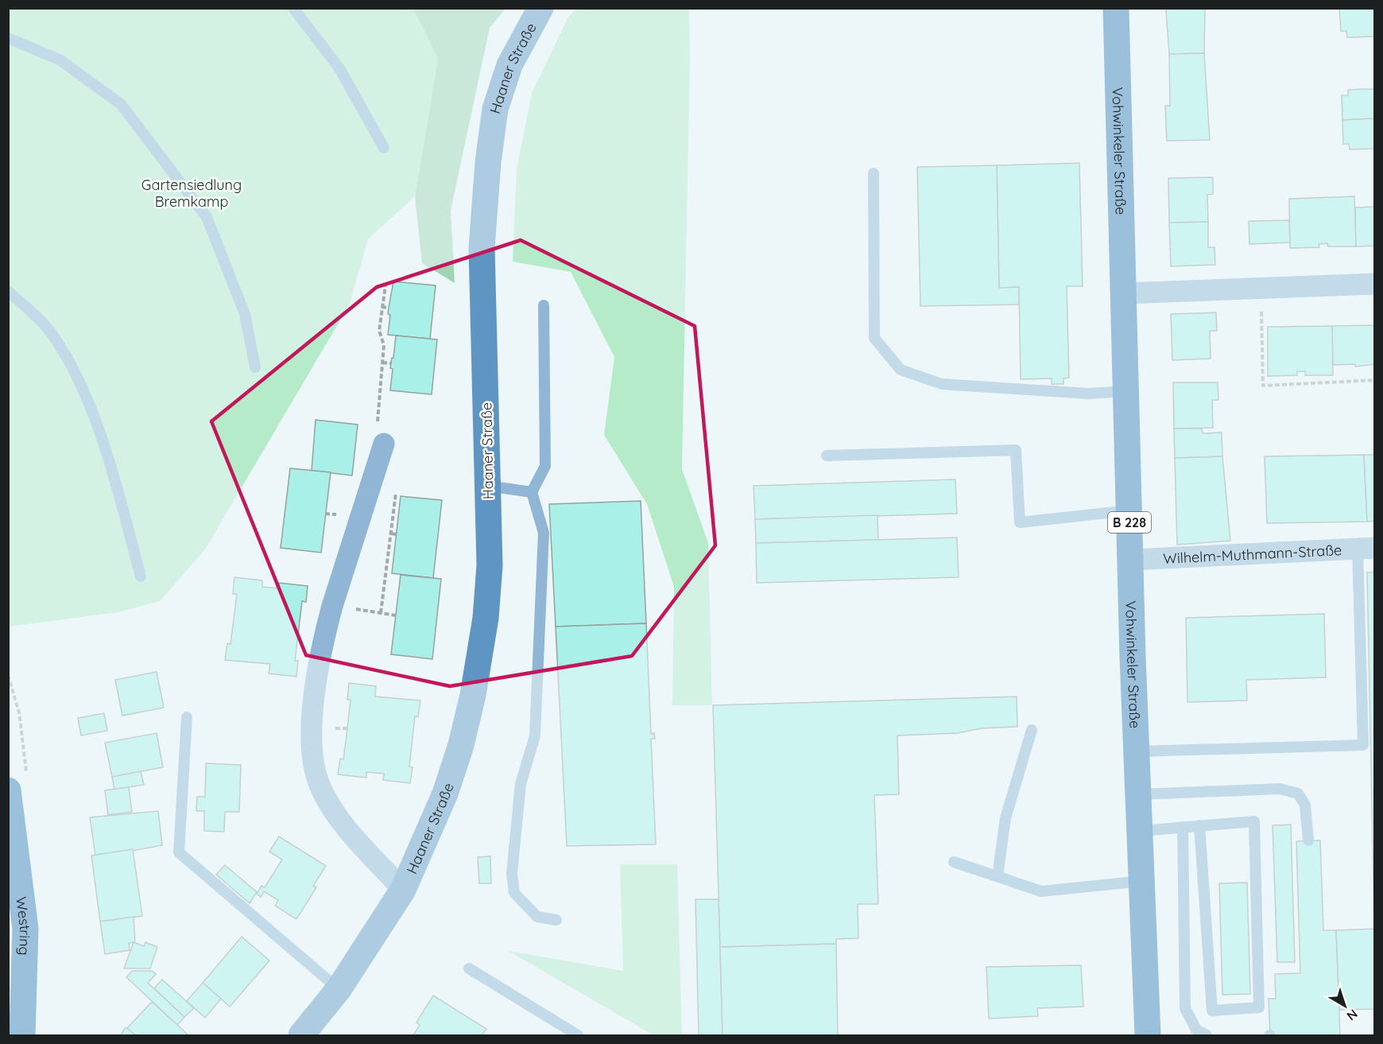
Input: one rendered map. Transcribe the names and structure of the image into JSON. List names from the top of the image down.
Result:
{
  "streets": {
    "main road": [
      "Haaner Straße",
      "Vohwinkeler Straße",
      "B 228",
      "Westring"
    ],
    "street": ["Wilhelm-Muthmann-Straße"]
  },
  "crossings": [
    ["Vohwinkeler Straße", "Wilhelm-Muthmann-Straße"]
  ],
  "parks": ["Gartensiedlung Bremkamp"],
  "north": "bottom right"
}
